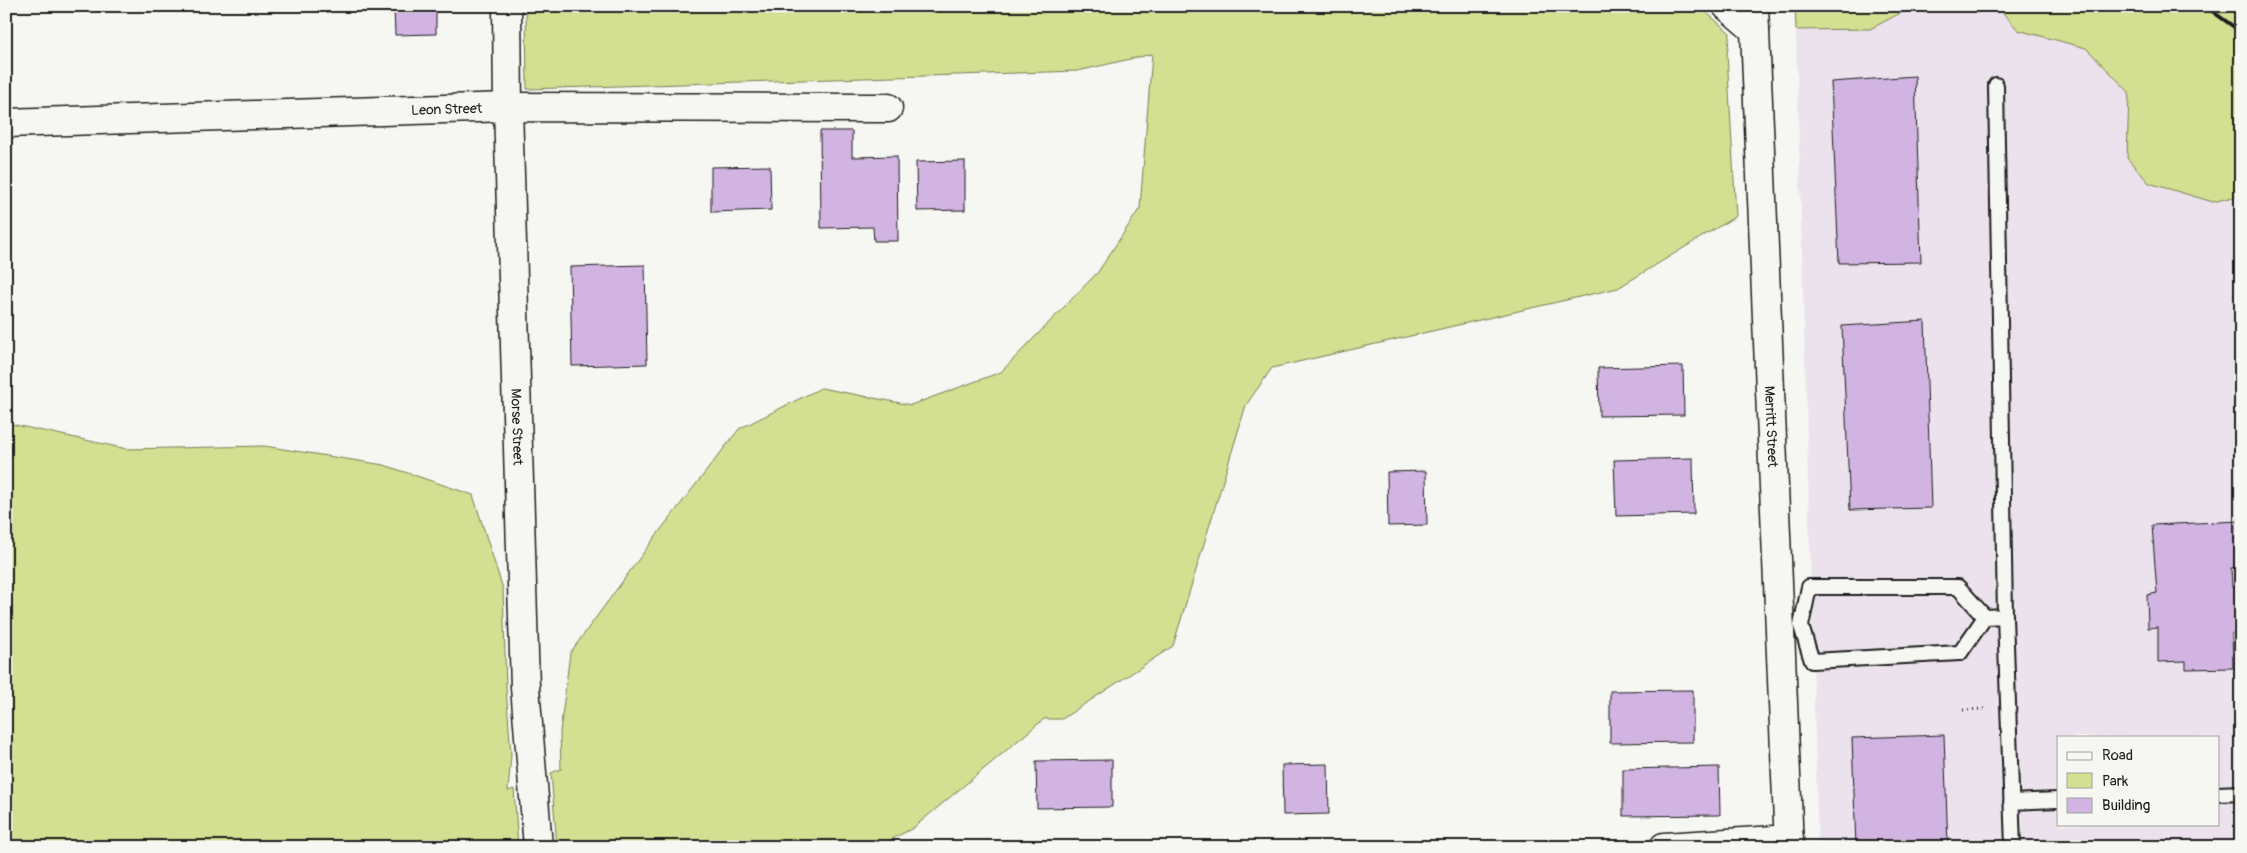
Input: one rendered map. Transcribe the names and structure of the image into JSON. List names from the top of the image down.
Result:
{
  "streets": {
    "street": ["Leon Street", "Morse Street", "Merritt Street"]
  },
  "crossings": [
    ["Leon Street", "Morse Street"]
  ],
  "legend": ["Road", "Park", "Building"]
}
